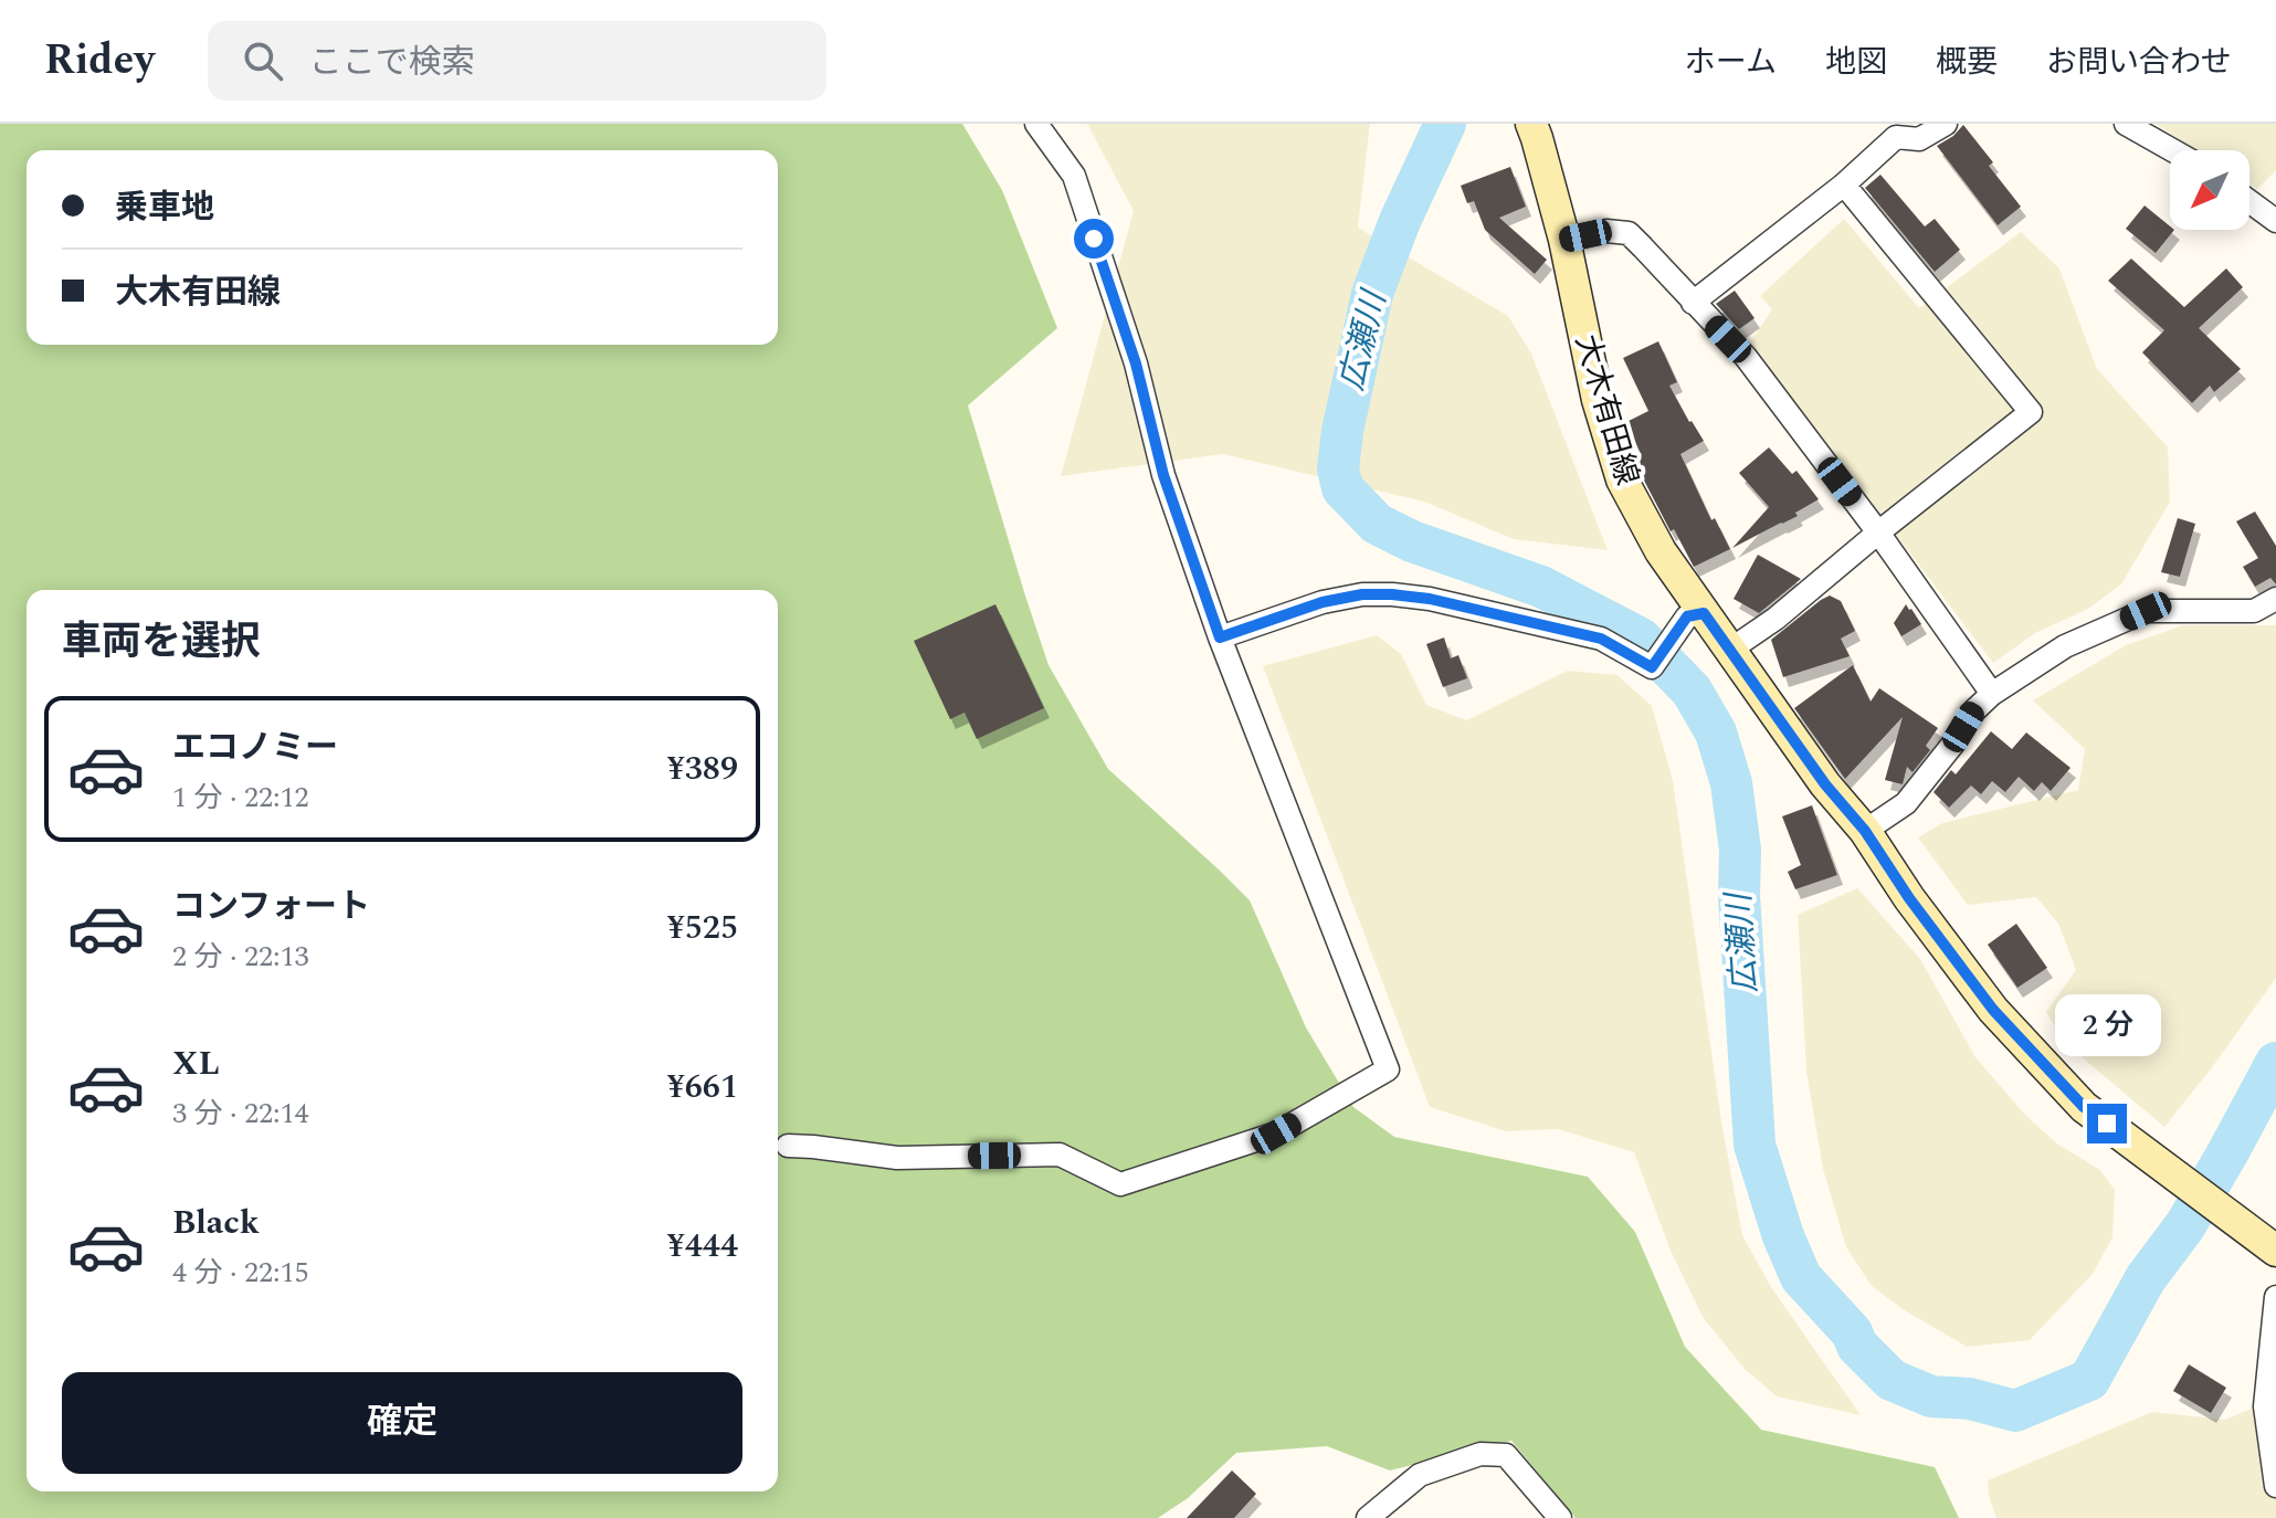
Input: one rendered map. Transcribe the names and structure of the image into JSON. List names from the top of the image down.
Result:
{
  "streets": {
    "main road": ["大木有田線"]
  },
  "water": ["広瀬川"],
  "north": "bottom left",
  "page": {
    "header": "Ridey",
    "search": "ここで検索",
    "nav": [
      "ホーム",
      "地図",
      "概要",
      "お問い合わせ"
    ],
    "banner": ["乗車地", "大木有田線"],
    "heading": "車両を選択",
    "list": [
      {
        "name": "エコノミー",
        "note": "1 分 · 22:12",
        "value": "¥389"
      },
      {
        "name": "コンフォート",
        "note": "2 分 · 22:13",
        "value": "¥525"
      },
      {
        "name": "XL",
        "note": "3 分 · 22:14",
        "value": "¥661"
      },
      {
        "name": "Black",
        "note": "4 分 · 22:15",
        "value": "¥444"
      }
    ],
    "bubble": "2 分",
    "buttons": "確定"
  }
}
